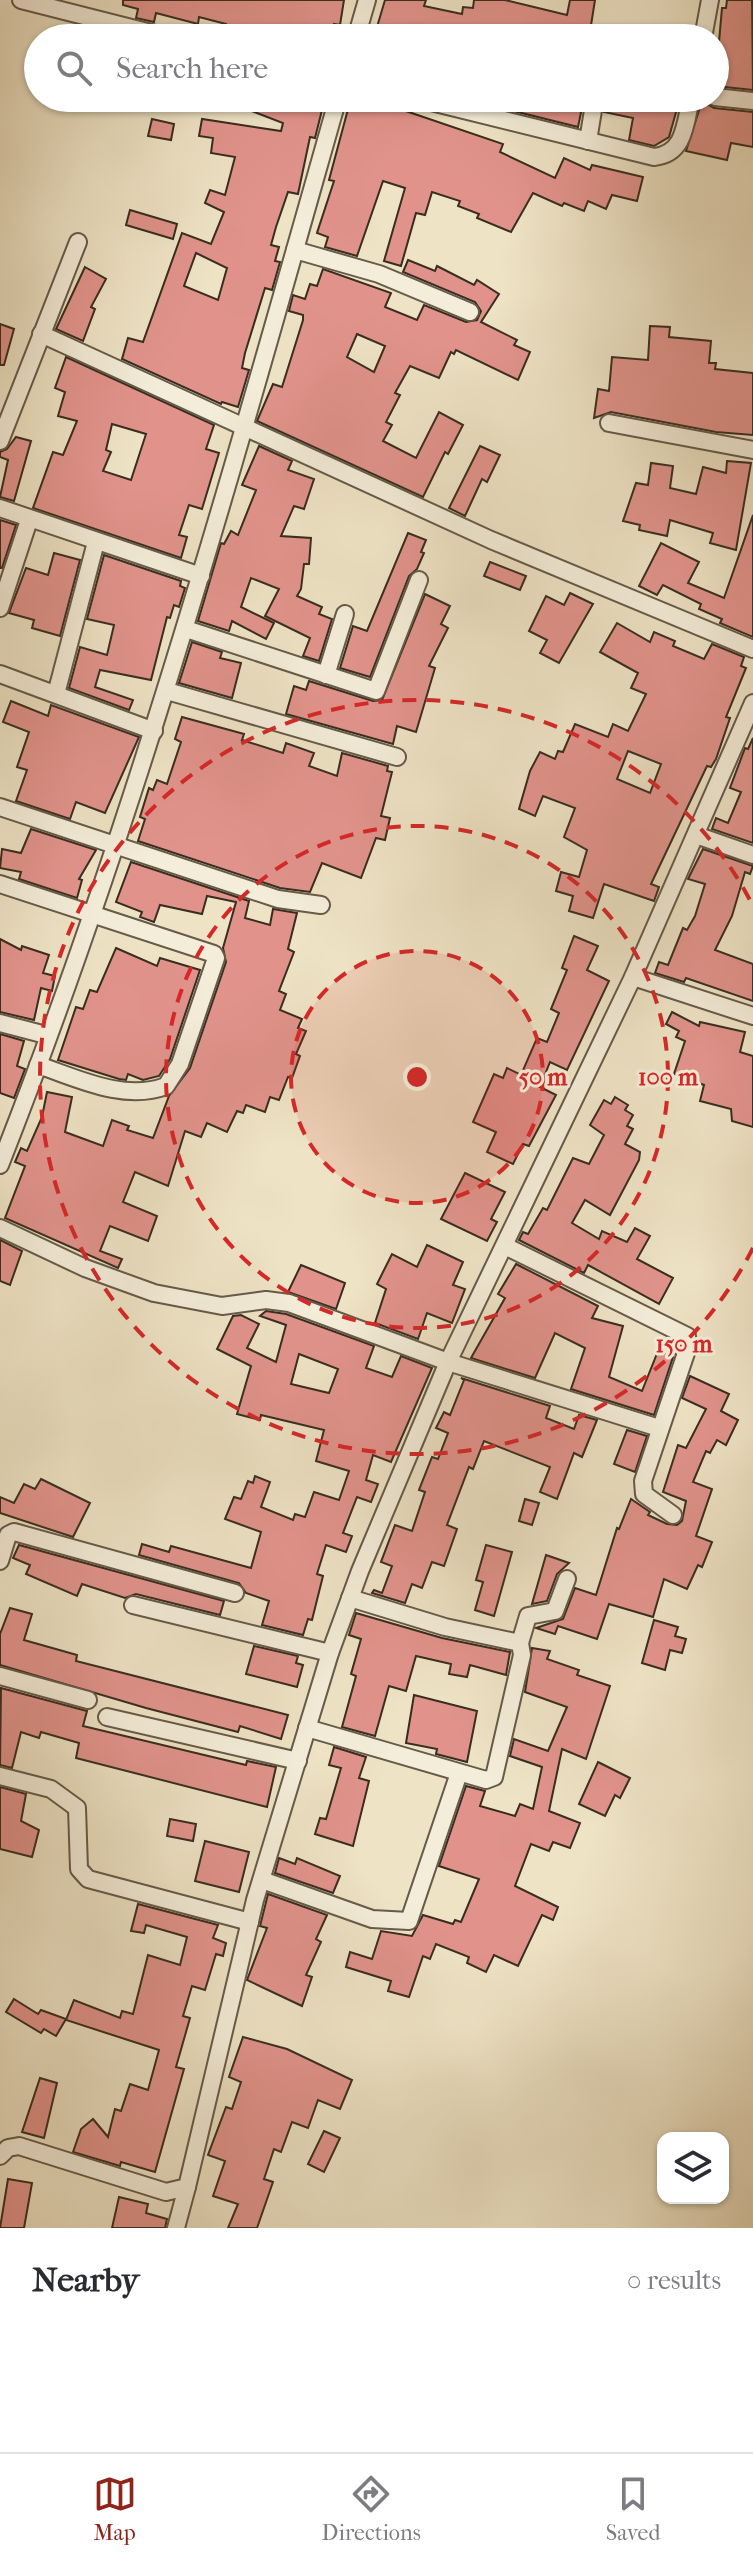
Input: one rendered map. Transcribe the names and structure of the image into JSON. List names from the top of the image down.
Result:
{
  "page": {
    "search": "Search here",
    "heading": ["Nearby", "0 results"],
    "nav": ["Map", "Directions", "Saved"]
  },
  "rings": ["50 m", "100 m", "150 m"]
}
